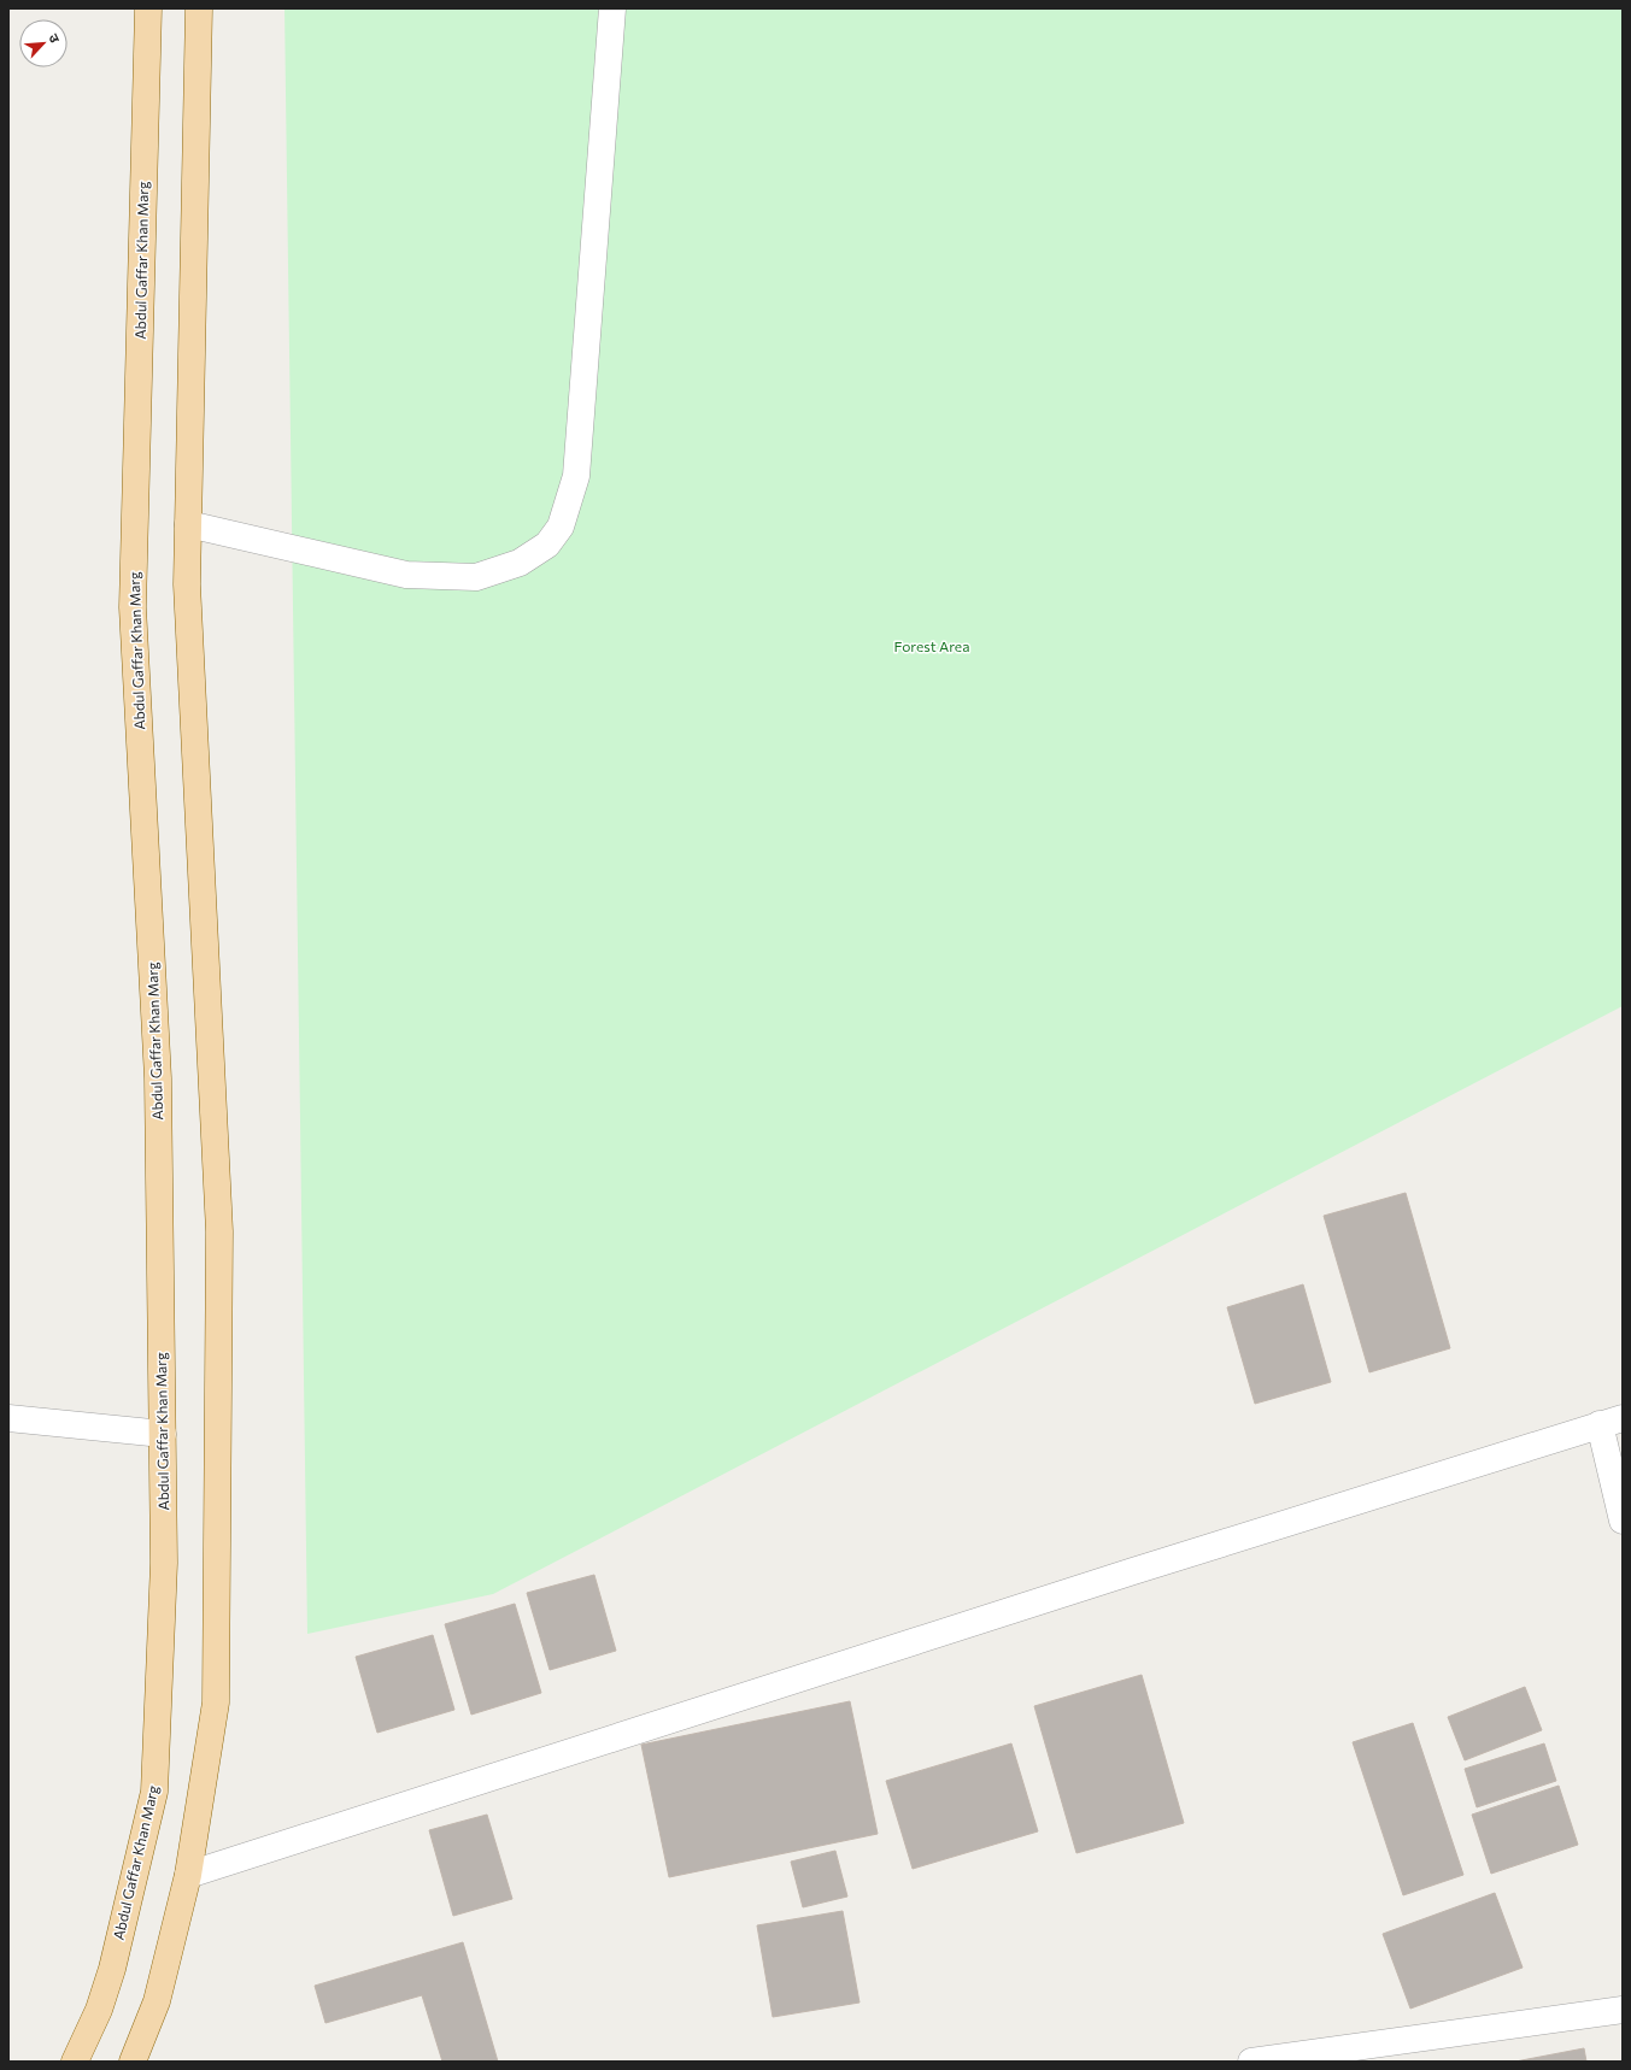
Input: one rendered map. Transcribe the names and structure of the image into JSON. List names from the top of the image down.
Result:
{
  "streets": {
    "main road": ["Abdul Gaffar Khan Marg"]
  },
  "parks": ["Forest Area"],
  "north": "top right"
}
